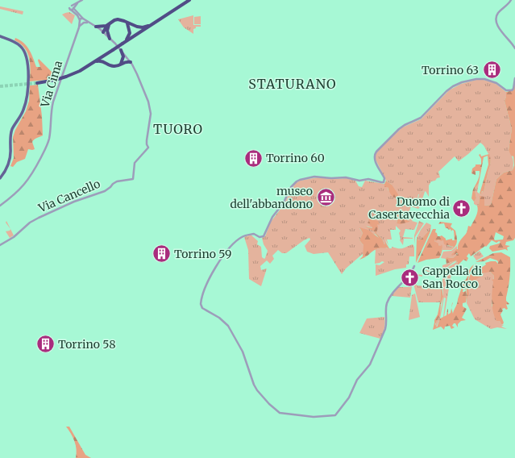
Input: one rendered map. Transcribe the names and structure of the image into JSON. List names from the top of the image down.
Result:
{
  "streets": {
    "street": ["Via Cima", "Via Cancello"]
  },
  "districts": ["STATURANO", "TUORO"],
  "places": {
    "building": [
      "Torrino 63",
      "Torrino 60",
      "Torrino 59",
      "Torrino 58"
    ],
    "museum": ["museo dell'abbandono"],
    "church": ["Duomo di Casertavecchia", "Cappella di San Rocco"]
  }
}
